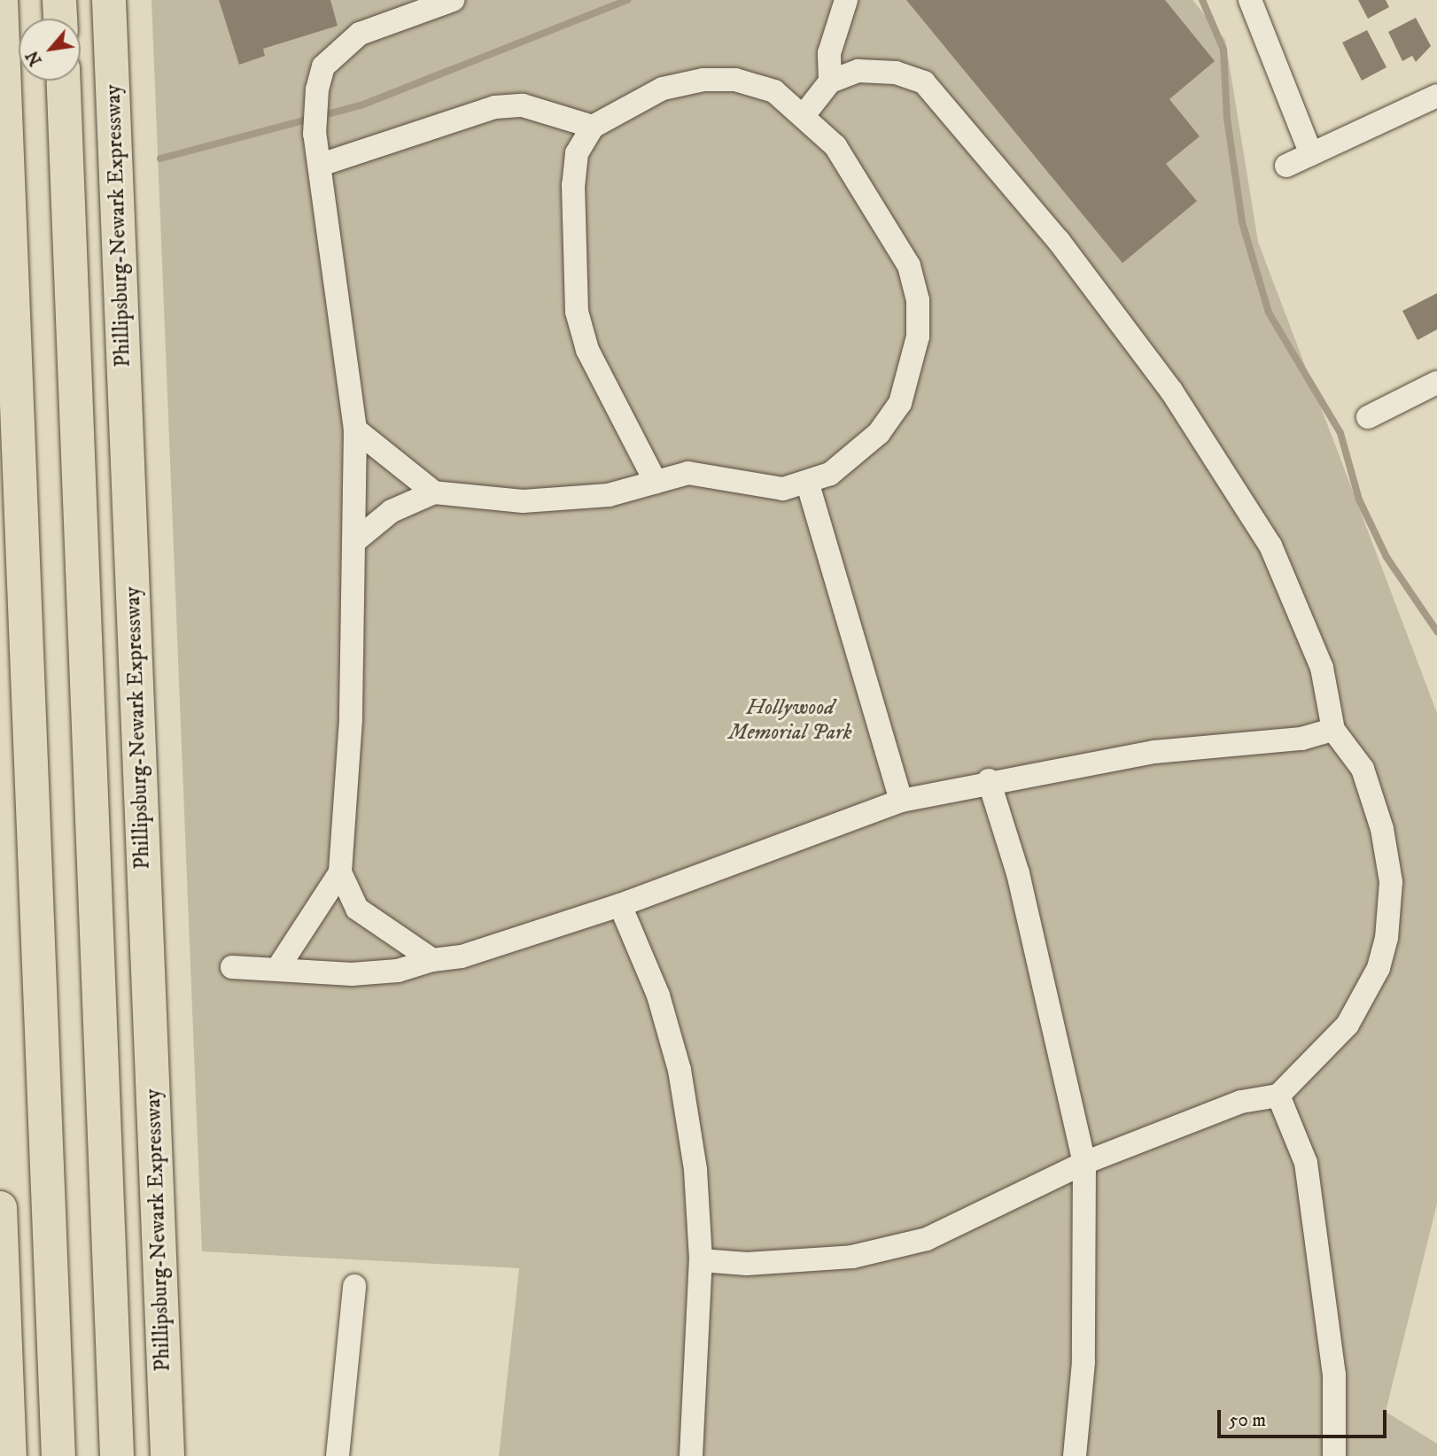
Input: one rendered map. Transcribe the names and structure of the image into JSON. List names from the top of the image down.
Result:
{
  "streets": {
    "highway": ["Phillipsburg-Newark Expressway"]
  },
  "parks": ["Hollywood Memorial Park"],
  "scale_bar": "50 m",
  "north": "bottom left"
}
